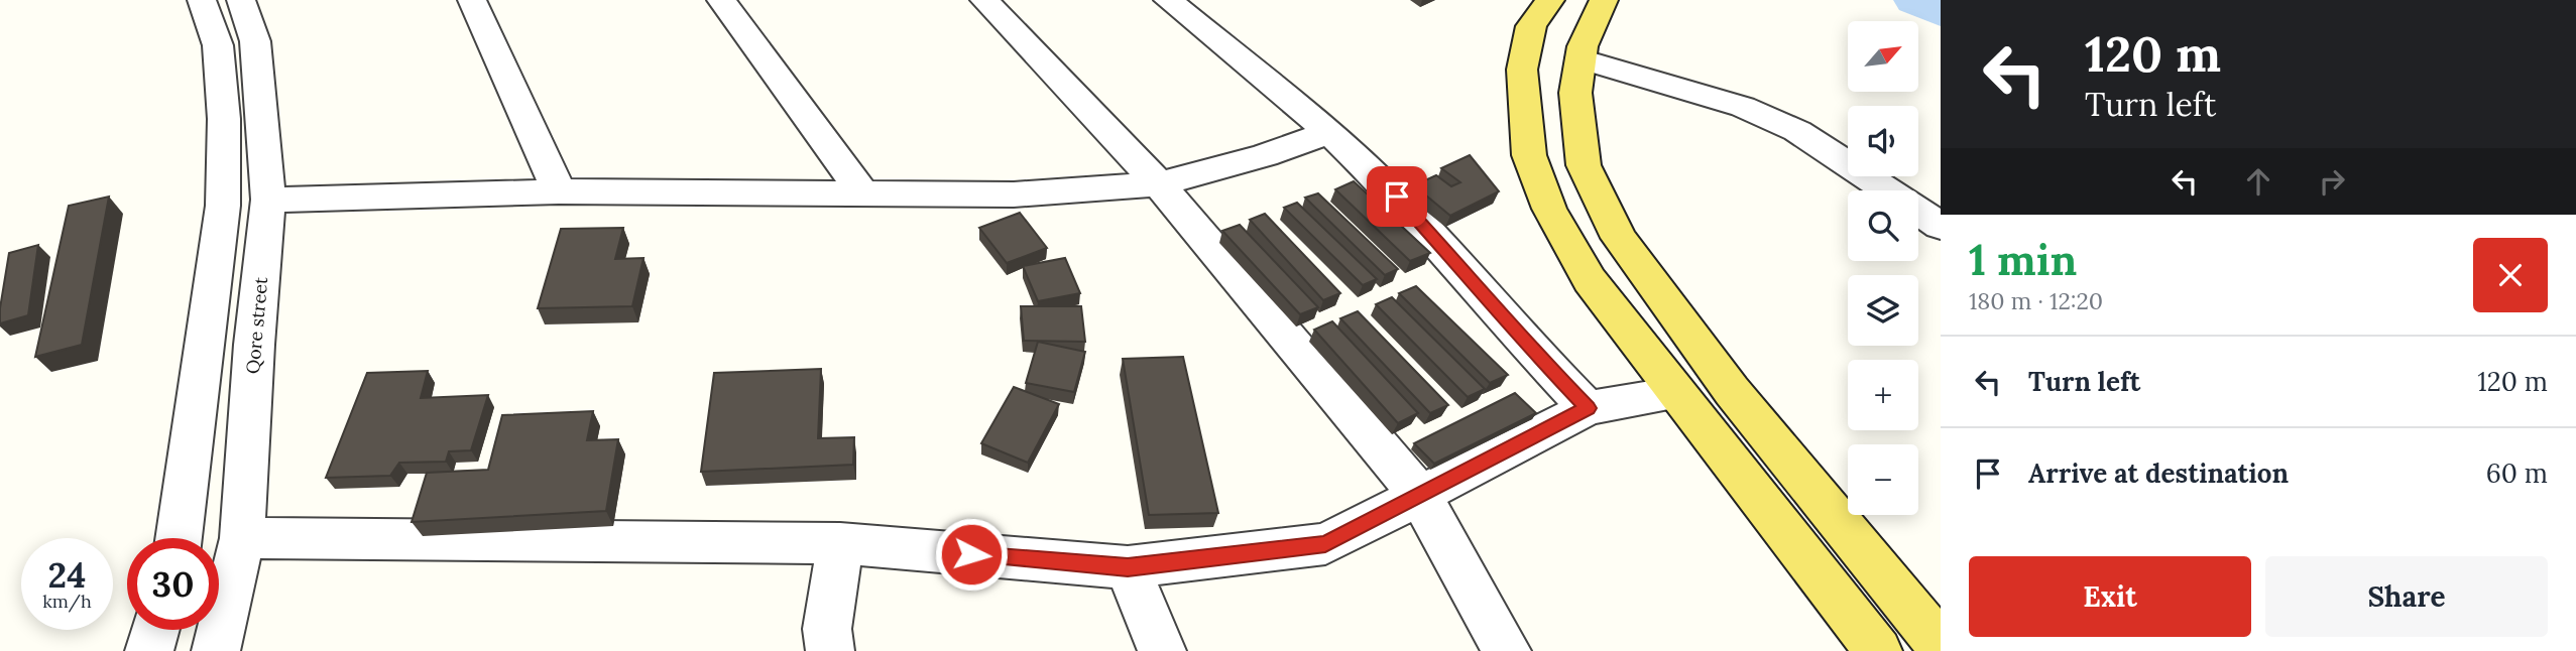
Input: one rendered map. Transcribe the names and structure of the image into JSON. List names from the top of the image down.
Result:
{
  "streets": {
    "street": ["Qore street"]
  },
  "north": "top right",
  "page": {
    "turn": ["120 m", "Turn left"],
    "map_buttons": ["+", "−"],
    "heading": ["1 min", "180 m · 12:20"],
    "list": [
      {
        "name": "Turn left",
        "value": "120 m"
      },
      {
        "name": "Arrive at destination",
        "value": "60 m"
      }
    ],
    "speed": "24 km/h",
    "limit": "30",
    "buttons": ["Exit", "Share"]
  }
}
